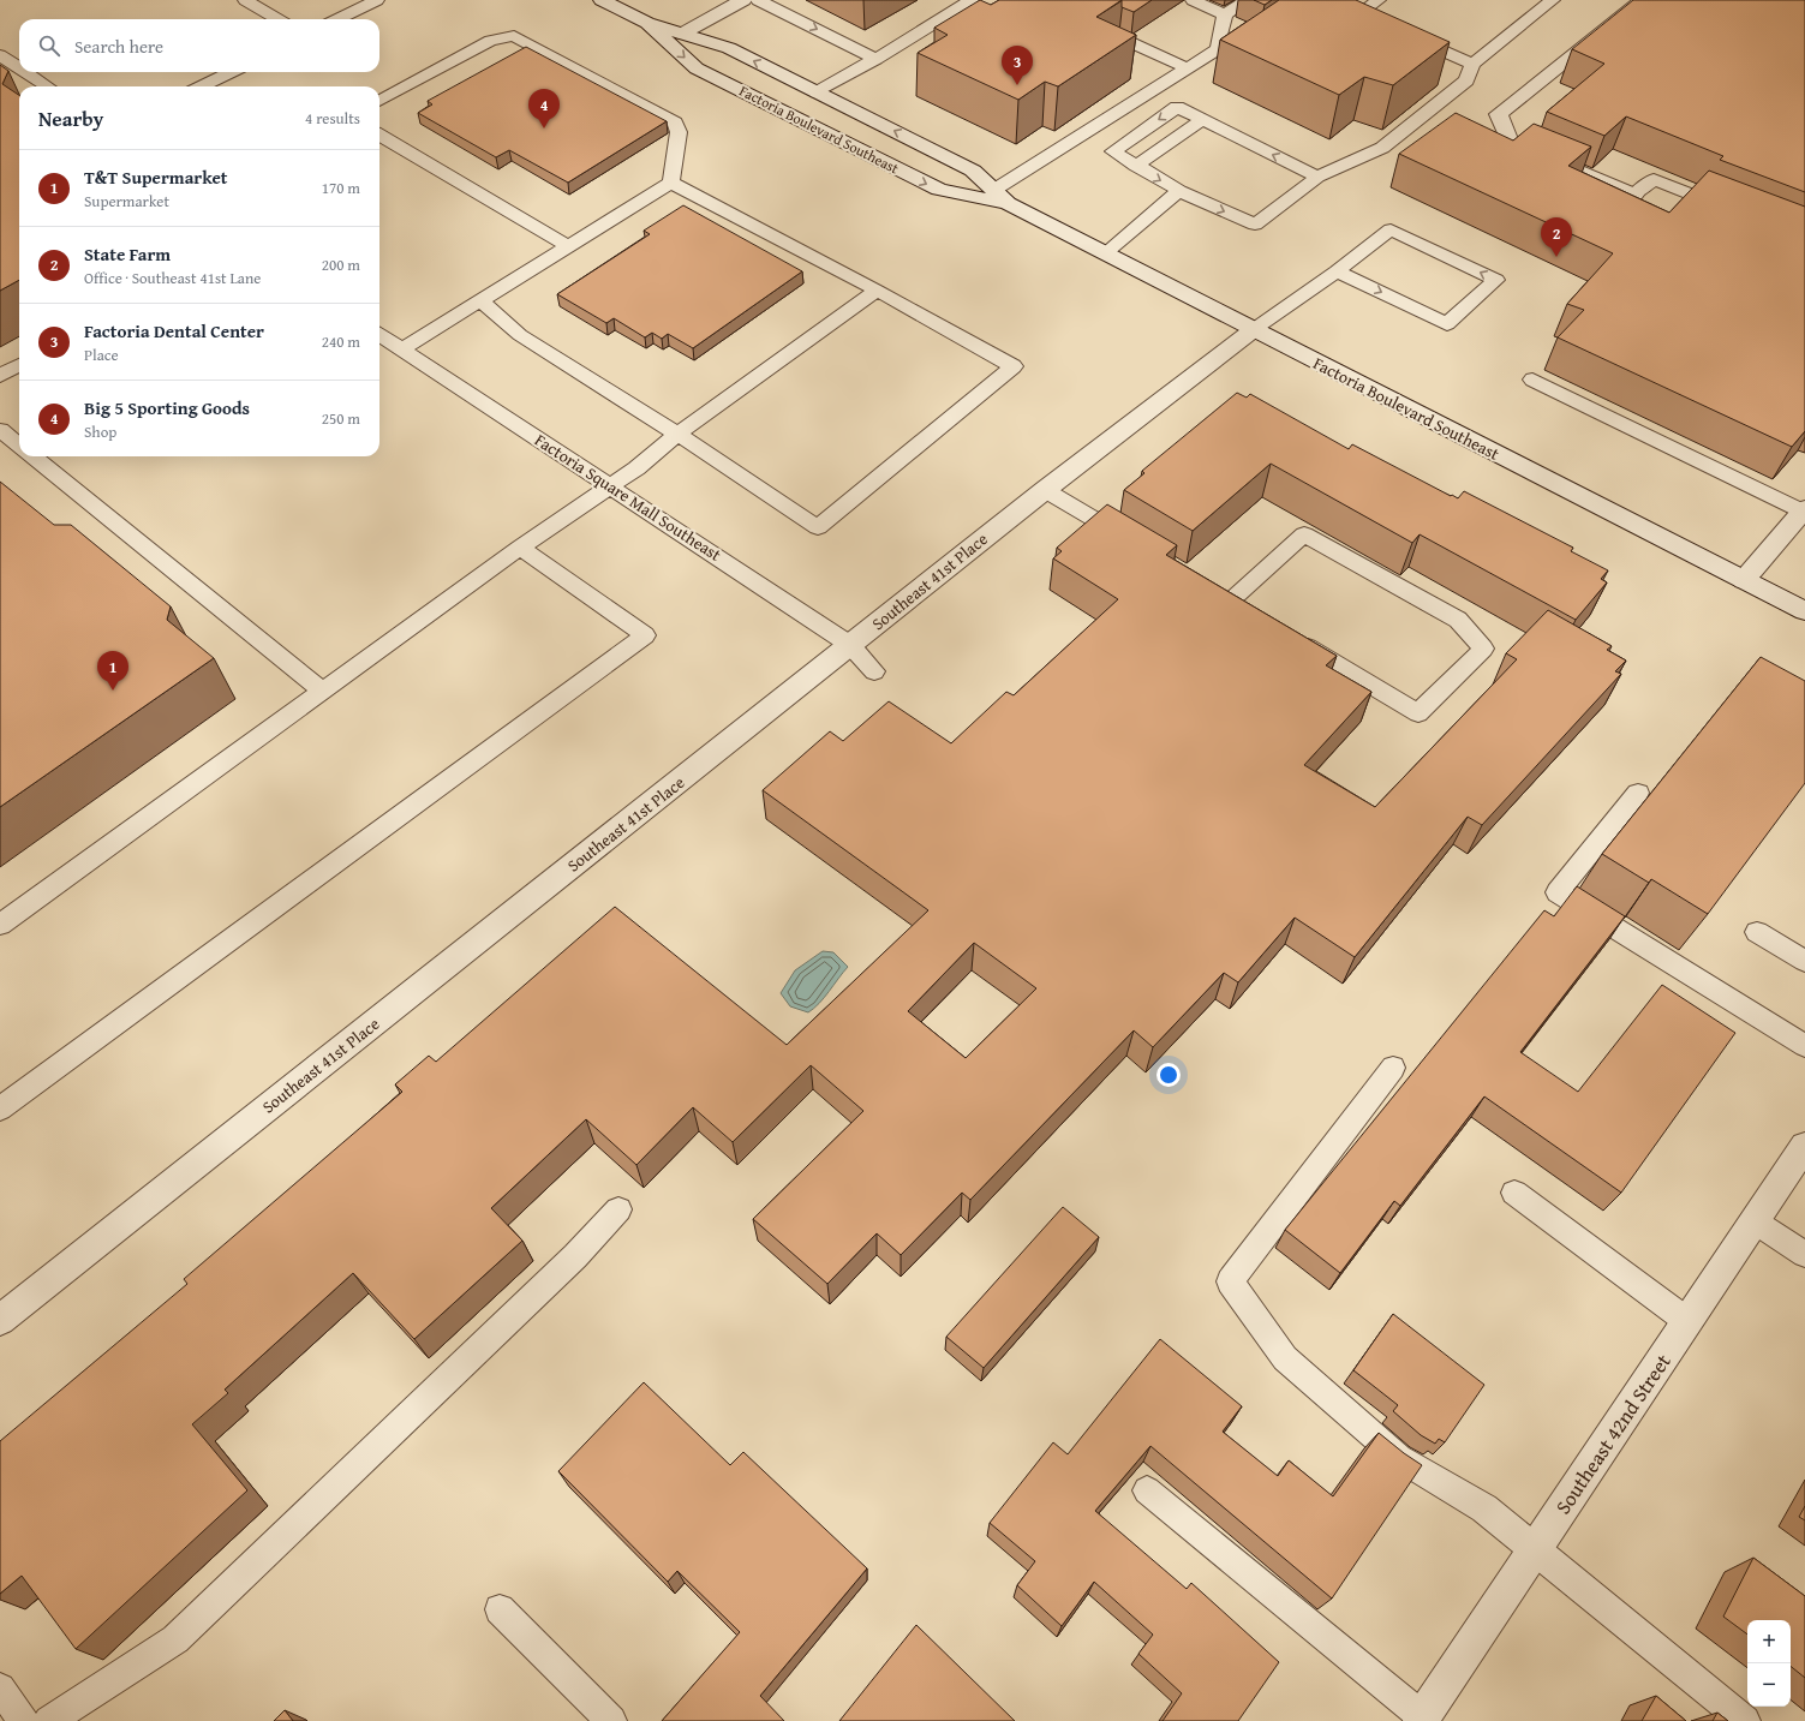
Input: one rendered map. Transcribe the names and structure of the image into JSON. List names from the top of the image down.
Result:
{
  "streets": {
    "street": ["Factoria Boulevard Southeast", "Southeast 41st Place", "Southeast 42nd Street"],
    "lane": ["Factoria Square Mall Southeast"]
  },
  "crossings": [
    ["Factoria Boulevard Southeast", "Southeast 41st Place"],
    ["Factoria Square Mall Southeast", "Southeast 41st Place"]
  ],
  "page": {
    "search": "Search here",
    "pins": [
      "3",
      "4",
      "2",
      "1"
    ],
    "heading": ["Nearby", "4 results"],
    "list": [
      {
        "mark": "1",
        "name": "T&T Supermarket",
        "note": "Supermarket",
        "value": "170 m"
      },
      {
        "mark": "2",
        "name": "State Farm",
        "note": "Office · Southeast 41st Lane",
        "value": "200 m"
      },
      {
        "mark": "3",
        "name": "Factoria Dental Center",
        "note": "Place",
        "value": "240 m"
      },
      {
        "mark": "4",
        "name": "Big 5 Sporting Goods",
        "note": "Shop",
        "value": "250 m"
      }
    ],
    "map_buttons": ["+", "−"]
  }
}
